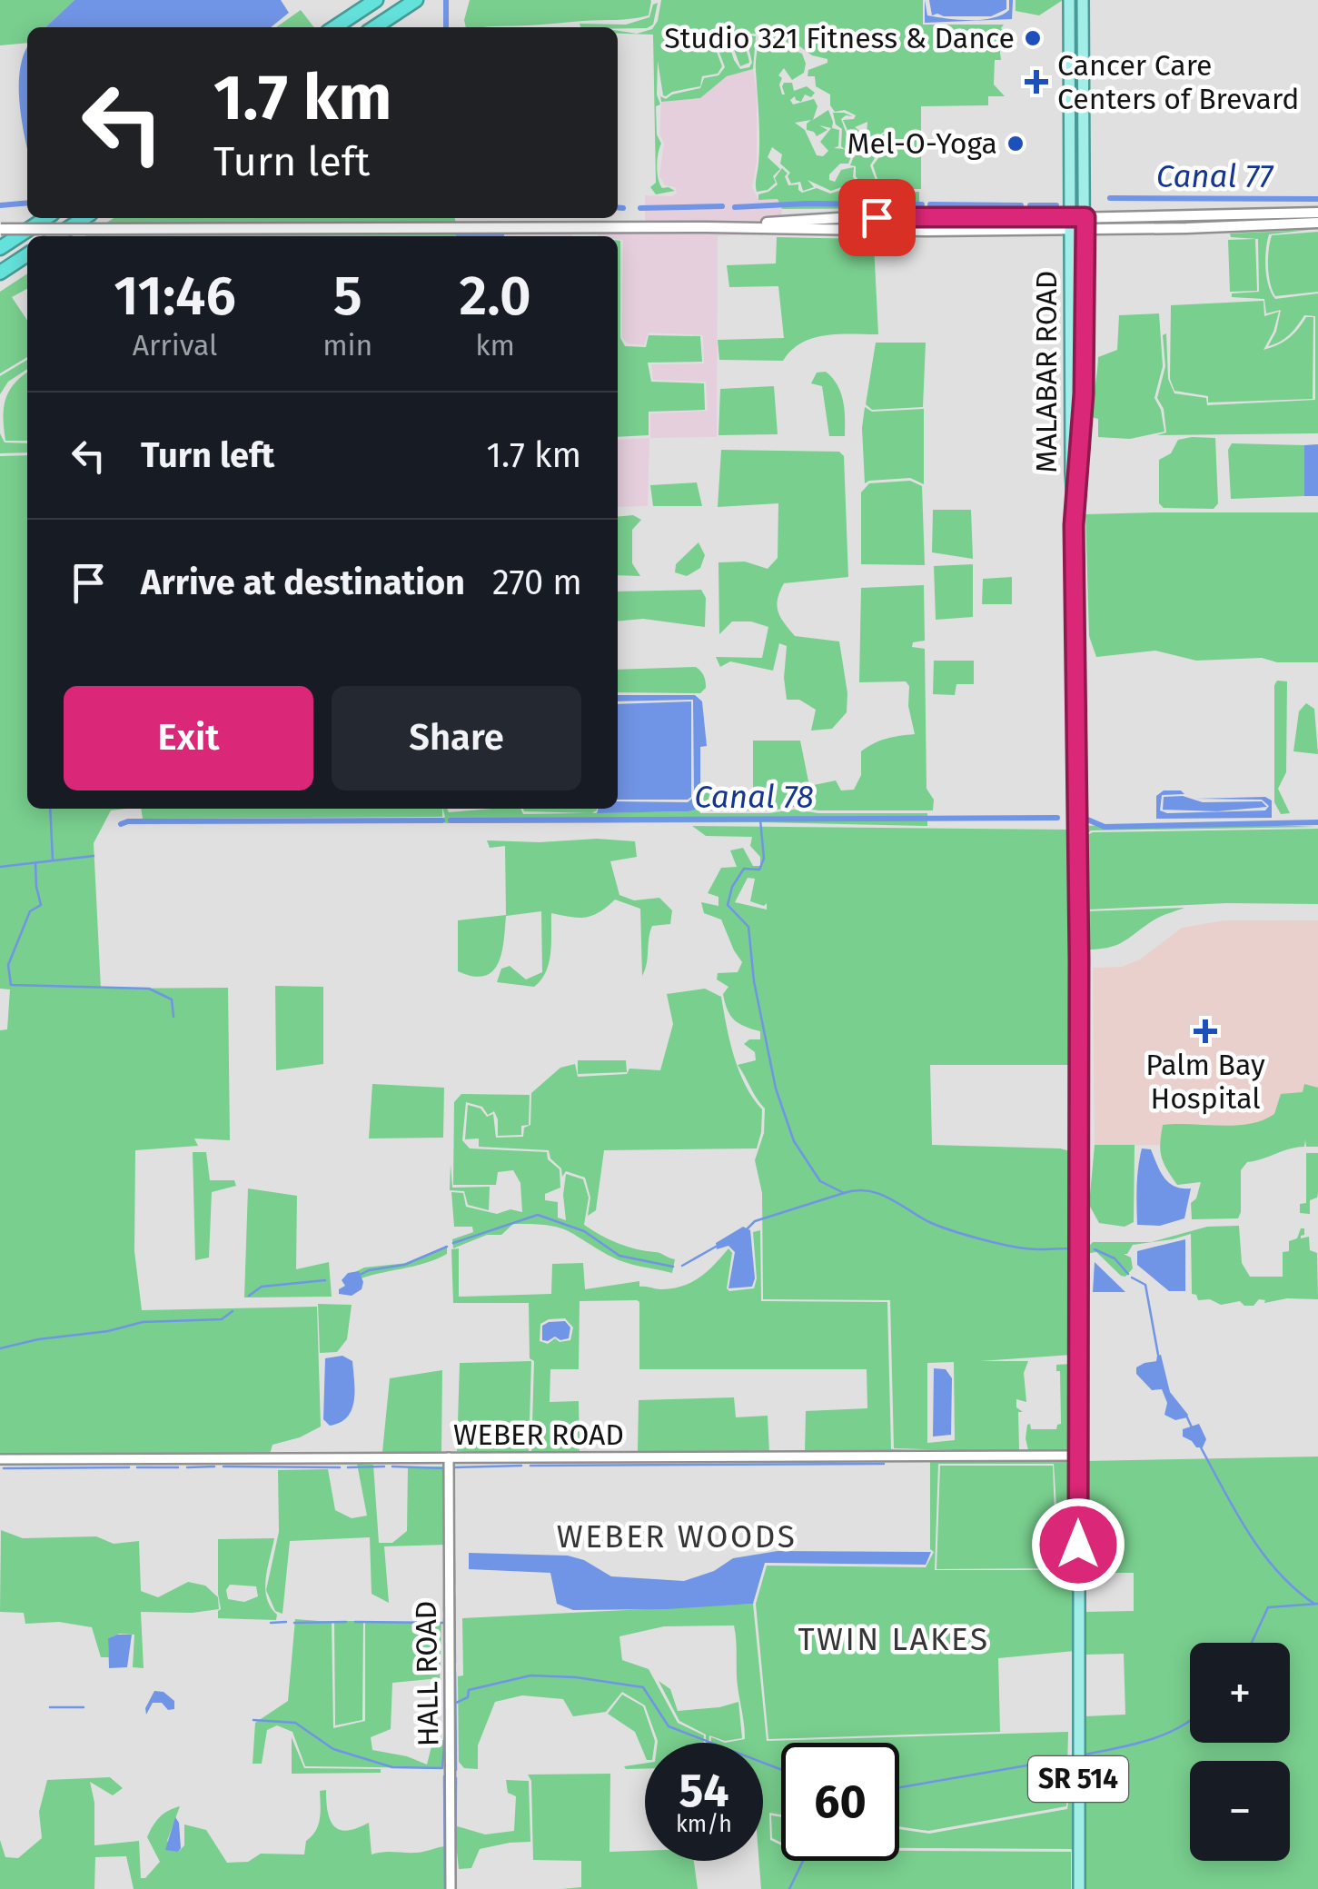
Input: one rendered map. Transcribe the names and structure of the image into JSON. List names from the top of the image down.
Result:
{
  "streets": {
    "main road": ["MALABAR ROAD", "SR 514"],
    "street": ["WEBER ROAD", "HALL ROAD"]
  },
  "crossings": [
    ["MALABAR ROAD", "WEBER ROAD"],
    ["WEBER ROAD", "HALL ROAD"]
  ],
  "districts": ["WEBER WOODS", "TWIN LAKES"],
  "water": ["Canal 77", "Canal 78"],
  "places": {
    "other": ["Studio 321 Fitness & Dance", "Mel-O-Yoga"],
    "health": ["Cancer Care Centers of Brevard", "Palm Bay Hospital"]
  },
  "page": {
    "turn": ["1.7 km", "Turn left"],
    "eta": [
      "11:46",
      "Arrival",
      "5",
      "min",
      "2.0",
      "km"
    ],
    "list": [
      {
        "name": "Turn left",
        "value": "1.7 km"
      },
      {
        "name": "Arrive at destination",
        "value": "270 m"
      }
    ],
    "buttons": ["Exit", "Share"],
    "map_buttons": ["+", "−"],
    "speed": "54 km/h",
    "limit": "60"
  }
}
